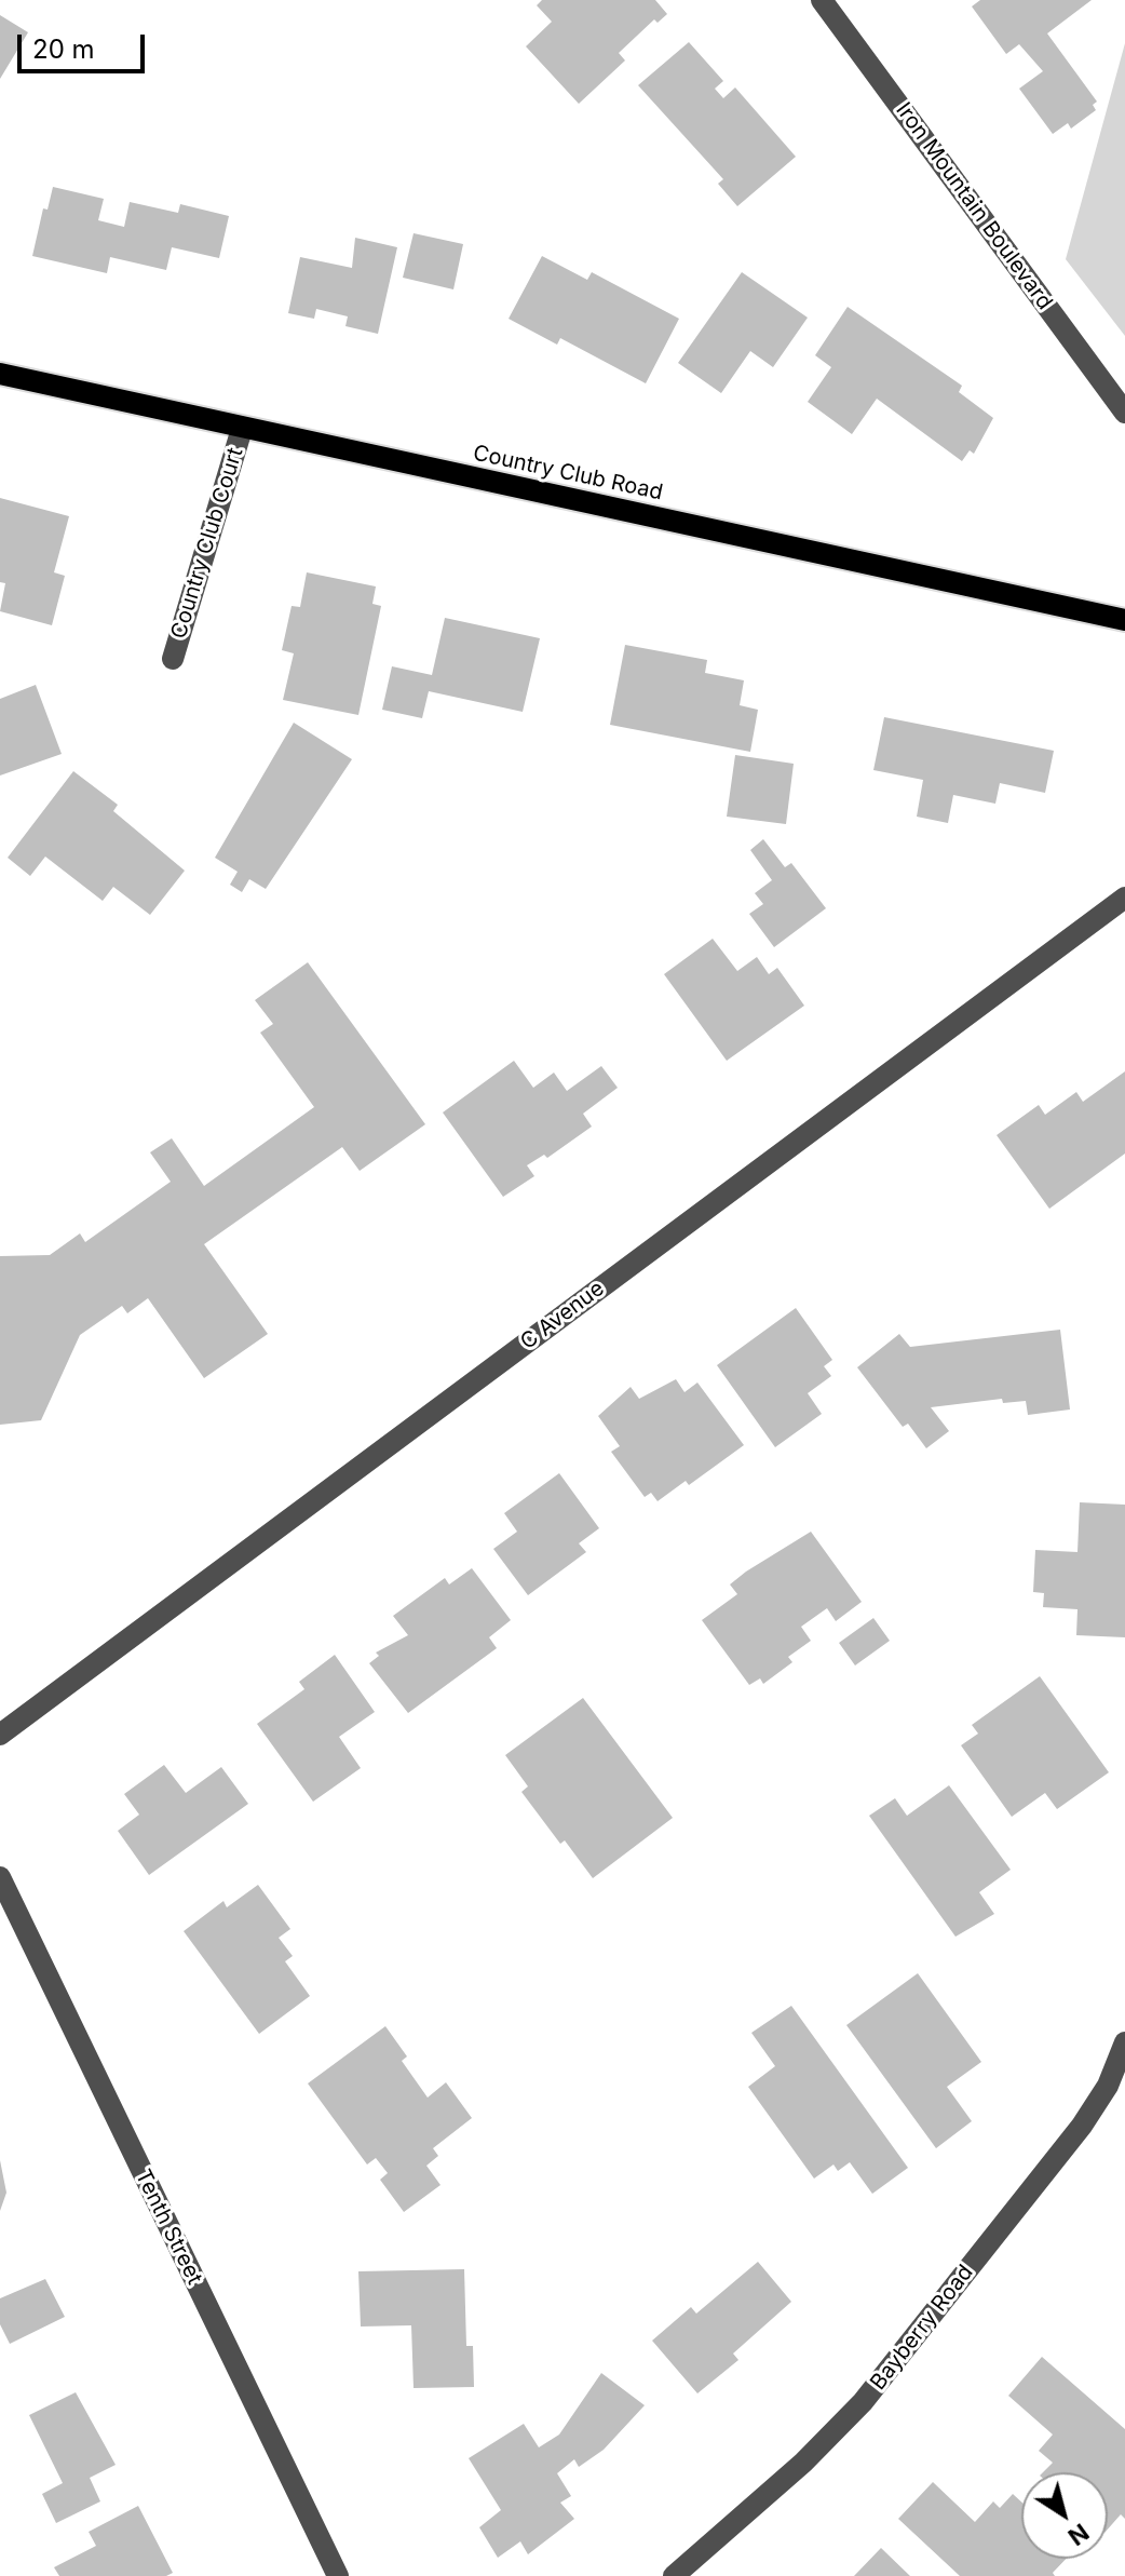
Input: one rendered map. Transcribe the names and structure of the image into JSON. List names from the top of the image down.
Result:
{
  "streets": {
    "main road": ["Country Club Road"],
    "street": [
      "Iron Mountain Boulevard",
      "Country Club Court",
      "C Avenue",
      "Tenth Street",
      "Bayberry Road"
    ]
  },
  "crossings": [
    ["Country Club Road", "Country Club Court"]
  ],
  "scale_bar": "20 m",
  "north": "bottom right"
}
